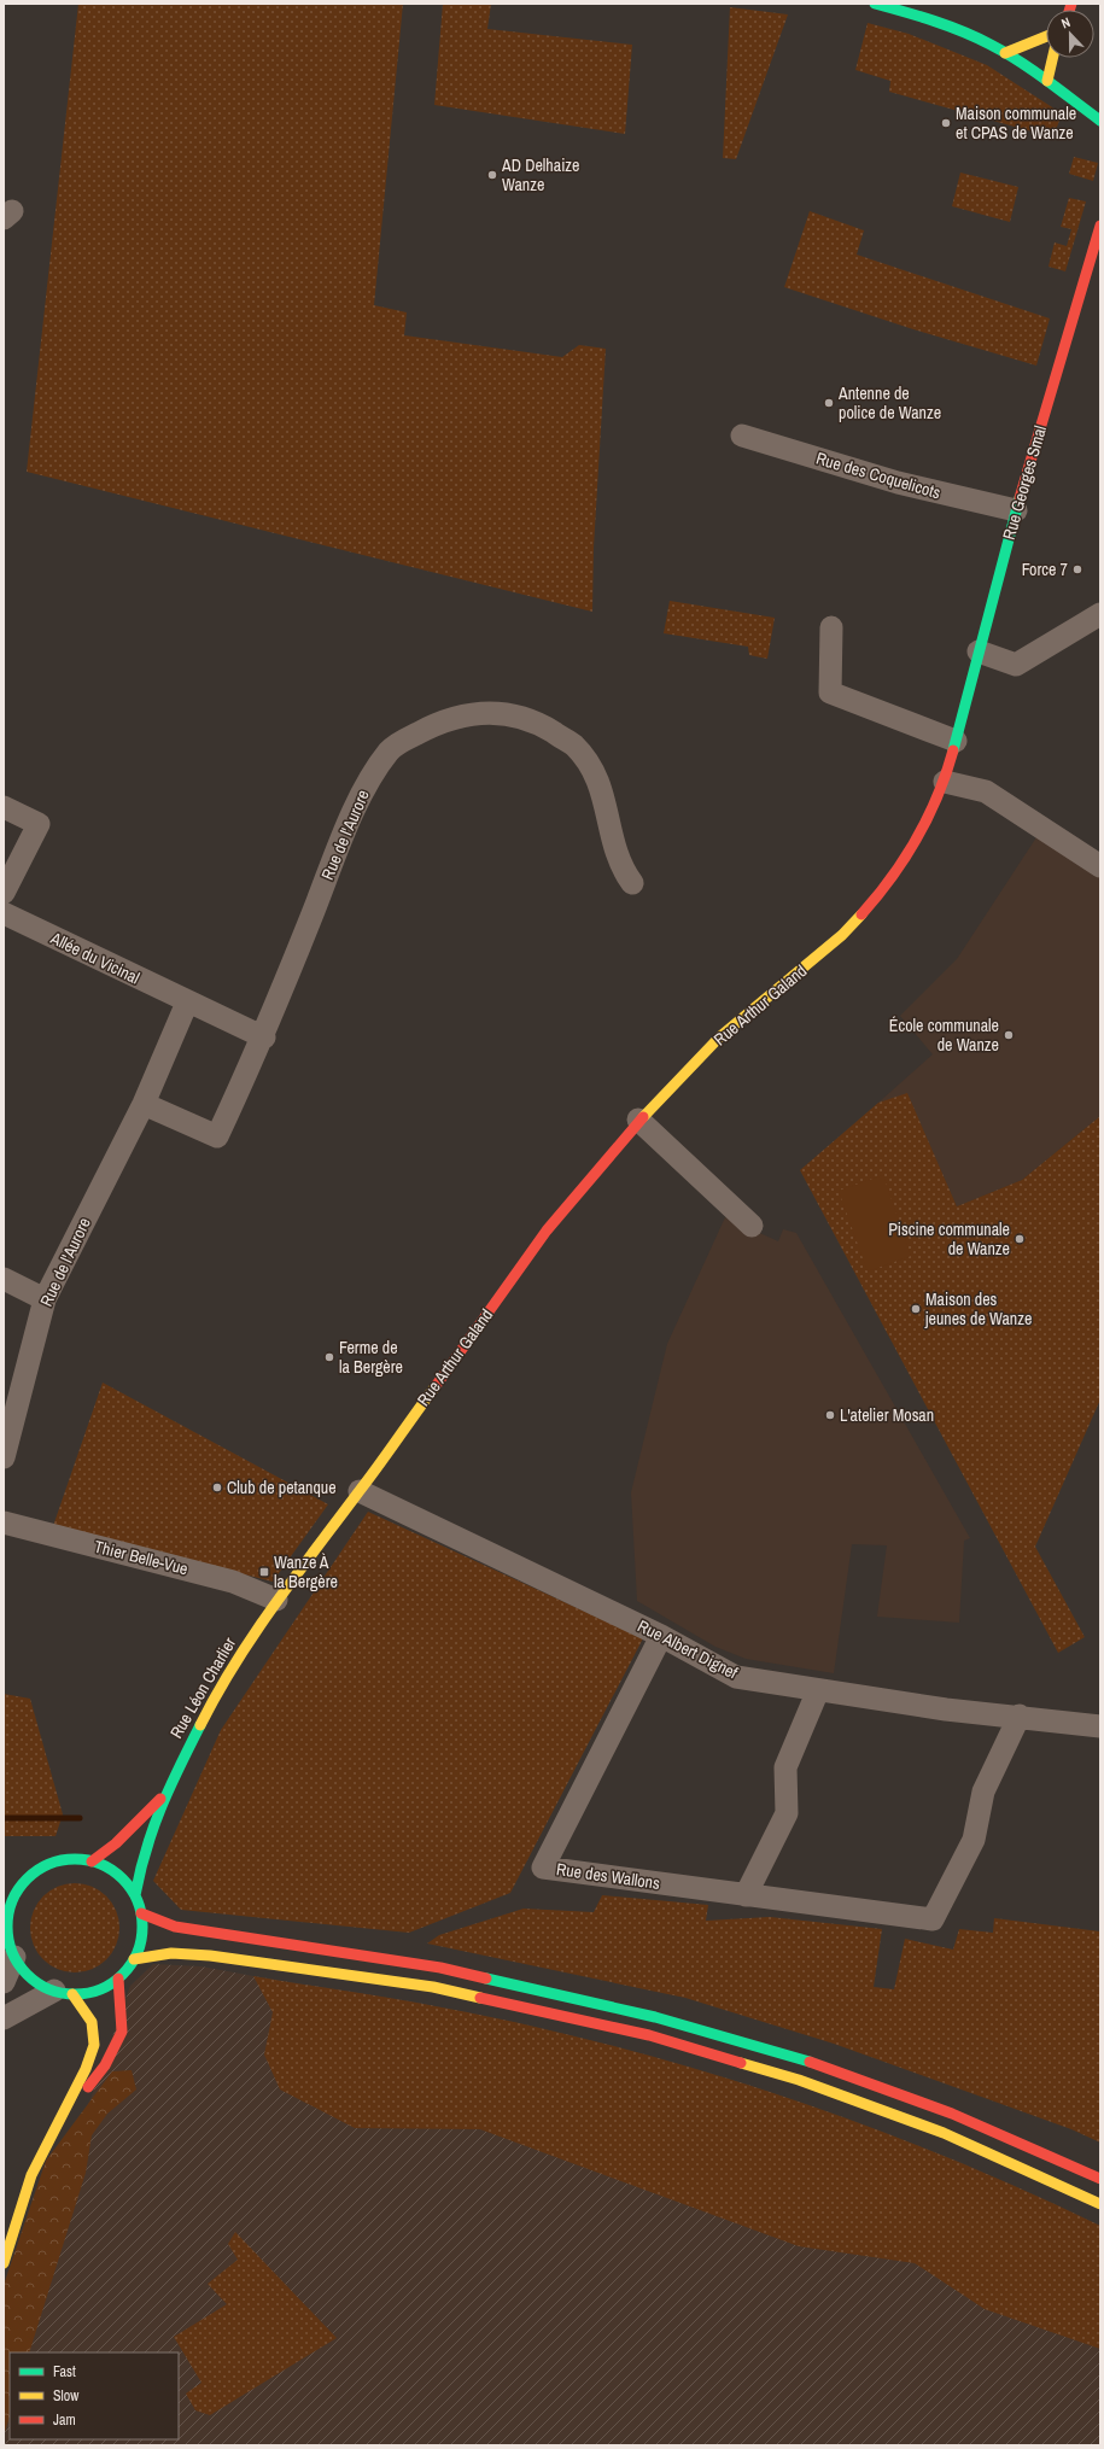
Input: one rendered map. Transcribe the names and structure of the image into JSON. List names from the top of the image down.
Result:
{
  "streets": {
    "main road": ["Rue Georges Smal", "Rue Arthur Galand", "Rue Léon Charlier"],
    "street": [
      "Rue des Coquelicots",
      "Rue de l'Aurore",
      "Allée du Vicinal",
      "Thier Belle-Vue",
      "Rue Albert Dignef",
      "Rue des Wallons"
    ]
  },
  "crossings": [
    ["Rue des Coquelicots", "Rue Georges Smal"],
    ["Rue Georges Smal", "Rue Arthur Galand"],
    ["Rue de l'Aurore", "Allée du Vicinal"],
    ["Rue Arthur Galand", "Thier Belle-Vue"],
    ["Rue Arthur Galand", "Rue Albert Dignef"],
    ["Rue Arthur Galand", "Rue Léon Charlier"],
    ["Thier Belle-Vue", "Rue Léon Charlier"],
    ["Rue Albert Dignef", "Rue des Wallons"]
  ],
  "places": {
    "other": [
      "Maison communale et CPAS de Wanze",
      "AD Delhaize Wanze",
      "Antenne de police de Wanze",
      "Force 7",
      "École communale de Wanze",
      "Piscine communale de Wanze",
      "Maison des jeunes de Wanze",
      "Ferme de la Bergère",
      "L'atelier Mosan",
      "Club de petanque"
    ],
    "transit": ["Wanze À la Bergère"]
  },
  "legend": ["Fast", "Slow", "Jam"],
  "north": "top"
}
